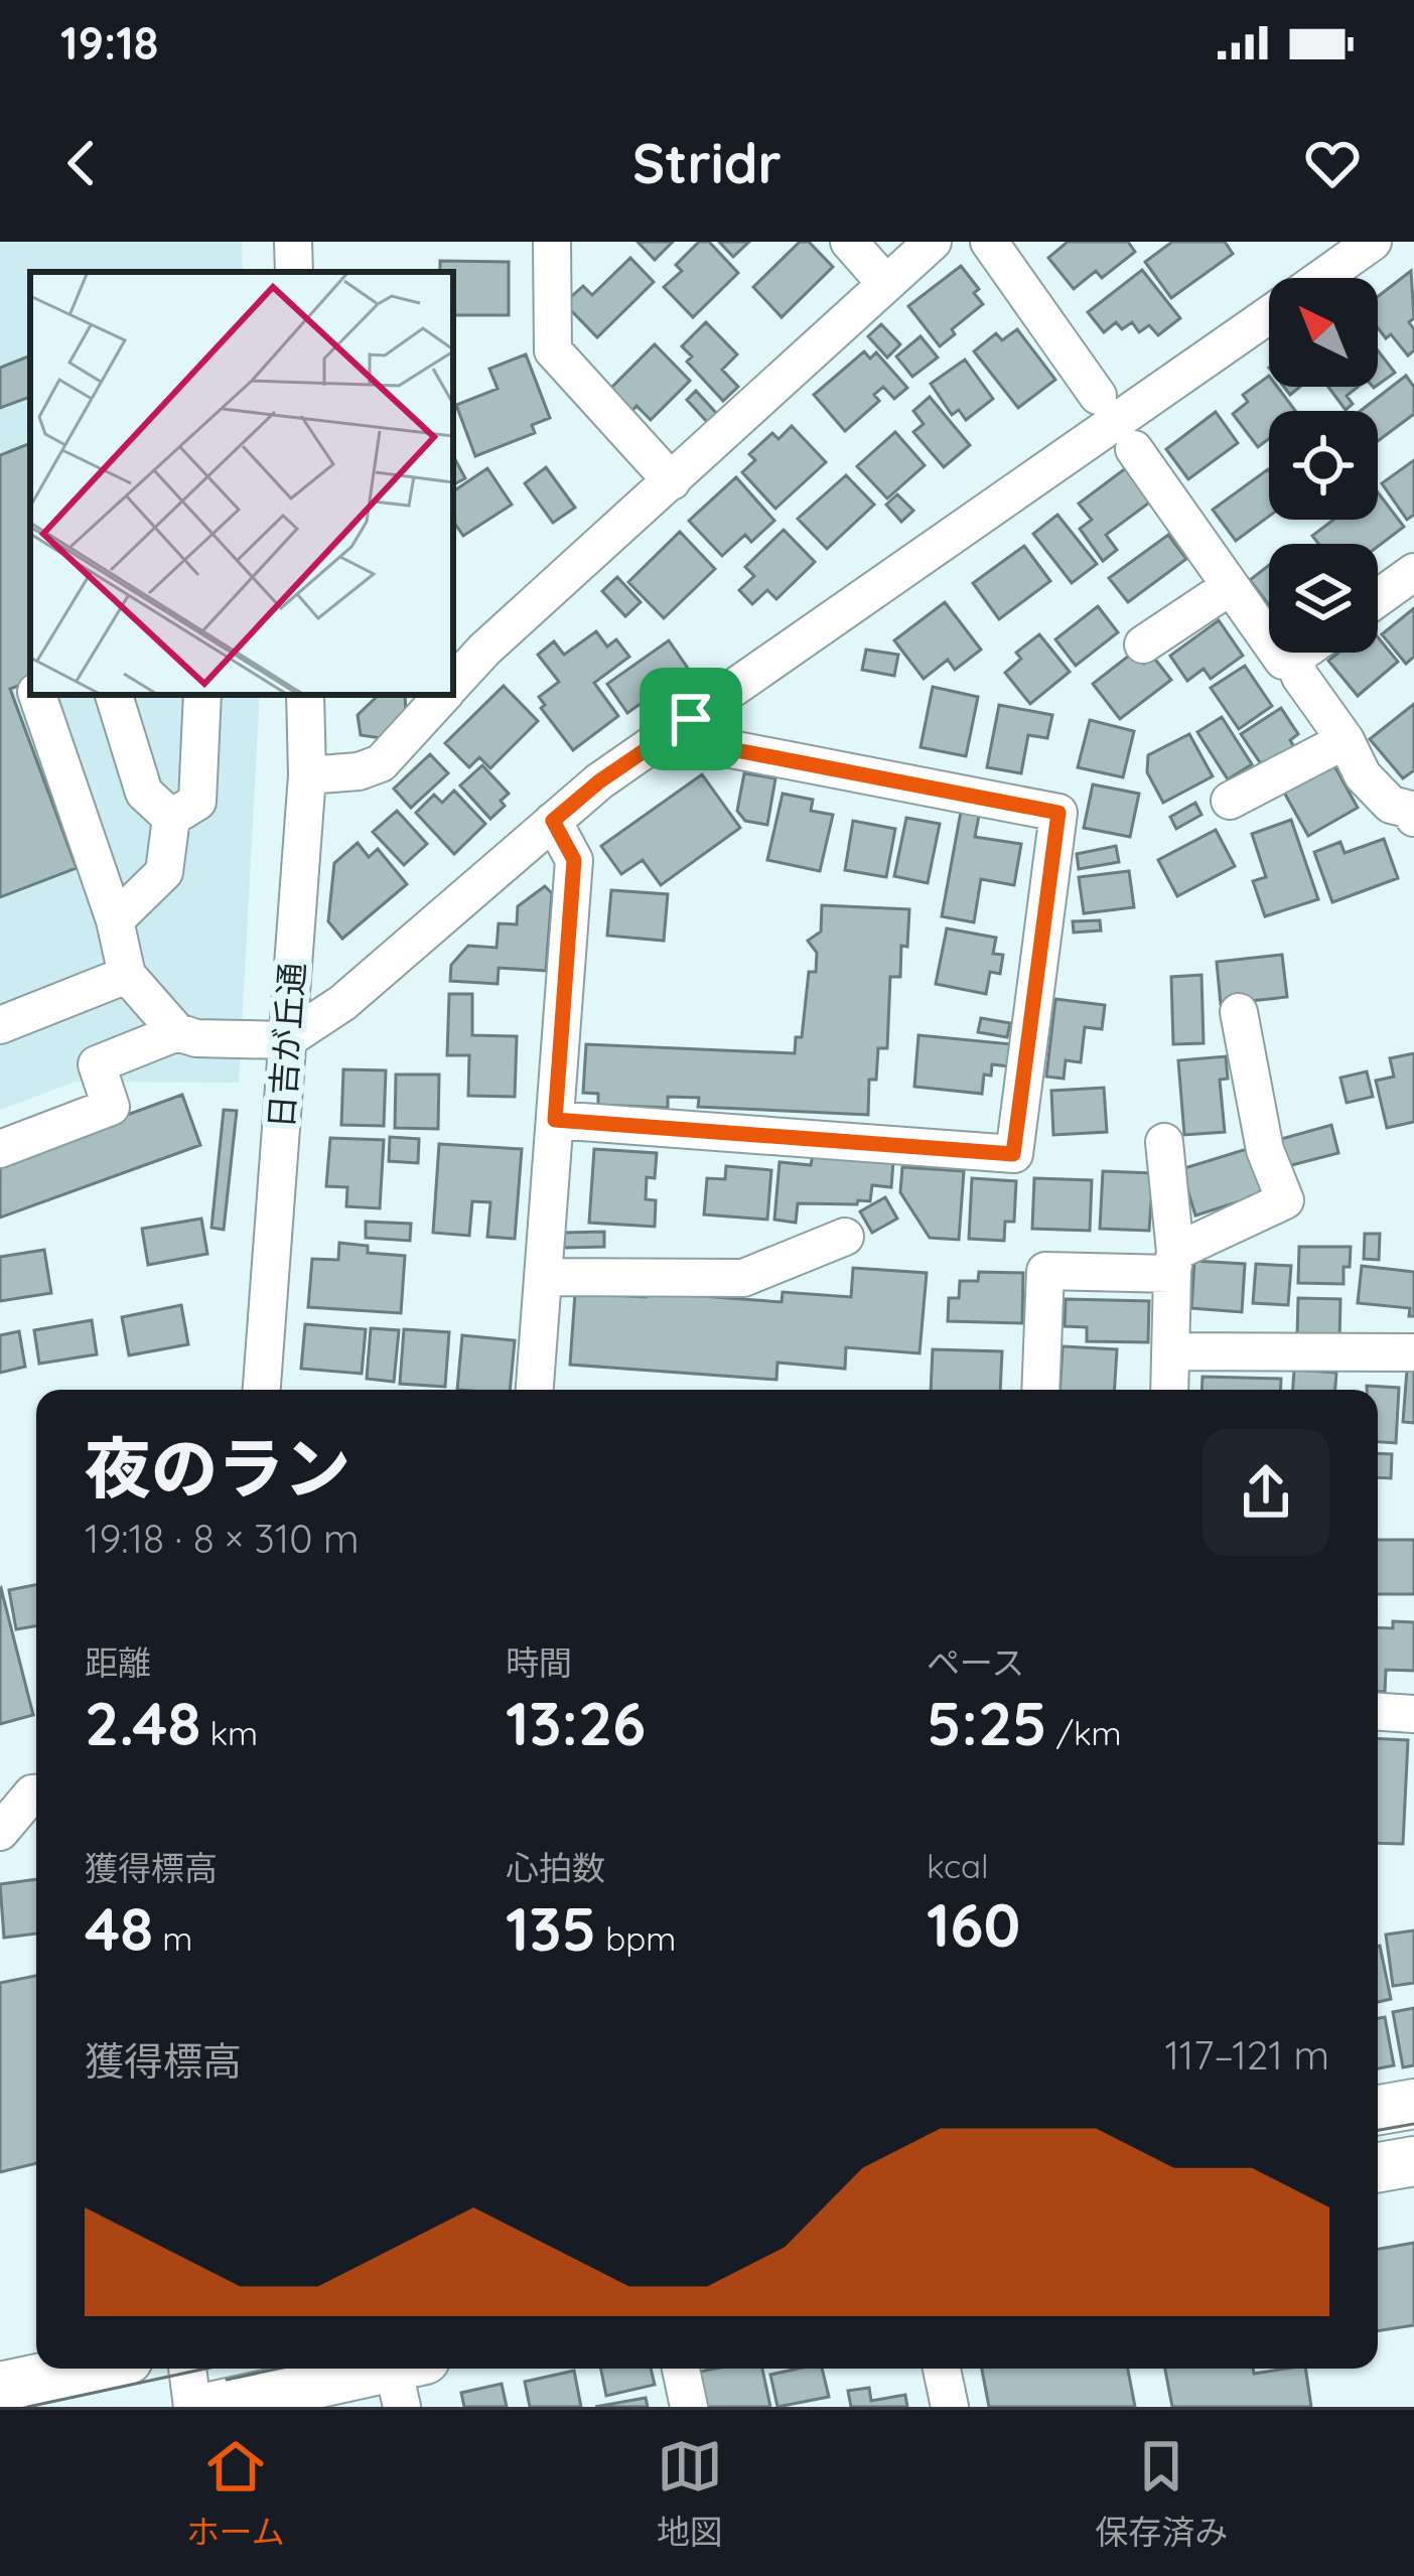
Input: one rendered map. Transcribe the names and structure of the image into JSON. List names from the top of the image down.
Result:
{
  "streets": {
    "street": ["日吉が丘通"]
  },
  "north": "top left",
  "page": {
    "status": "19:18",
    "header": "Stridr",
    "heading": ["夜のラン", "19:18 · 8 × 310 m"],
    "stats": [
      ["距離", "2.48 km"],
      ["時間", "13:26"],
      ["ペース", "5:25 /km"],
      ["獲得標高", "48 m"],
      ["心拍数", "135 bpm"],
      ["kcal", "160"]
    ],
    "chart": ["獲得標高", "117–121 m"],
    "tabs": ["ホーム", "地図", "保存済み"]
  }
}
